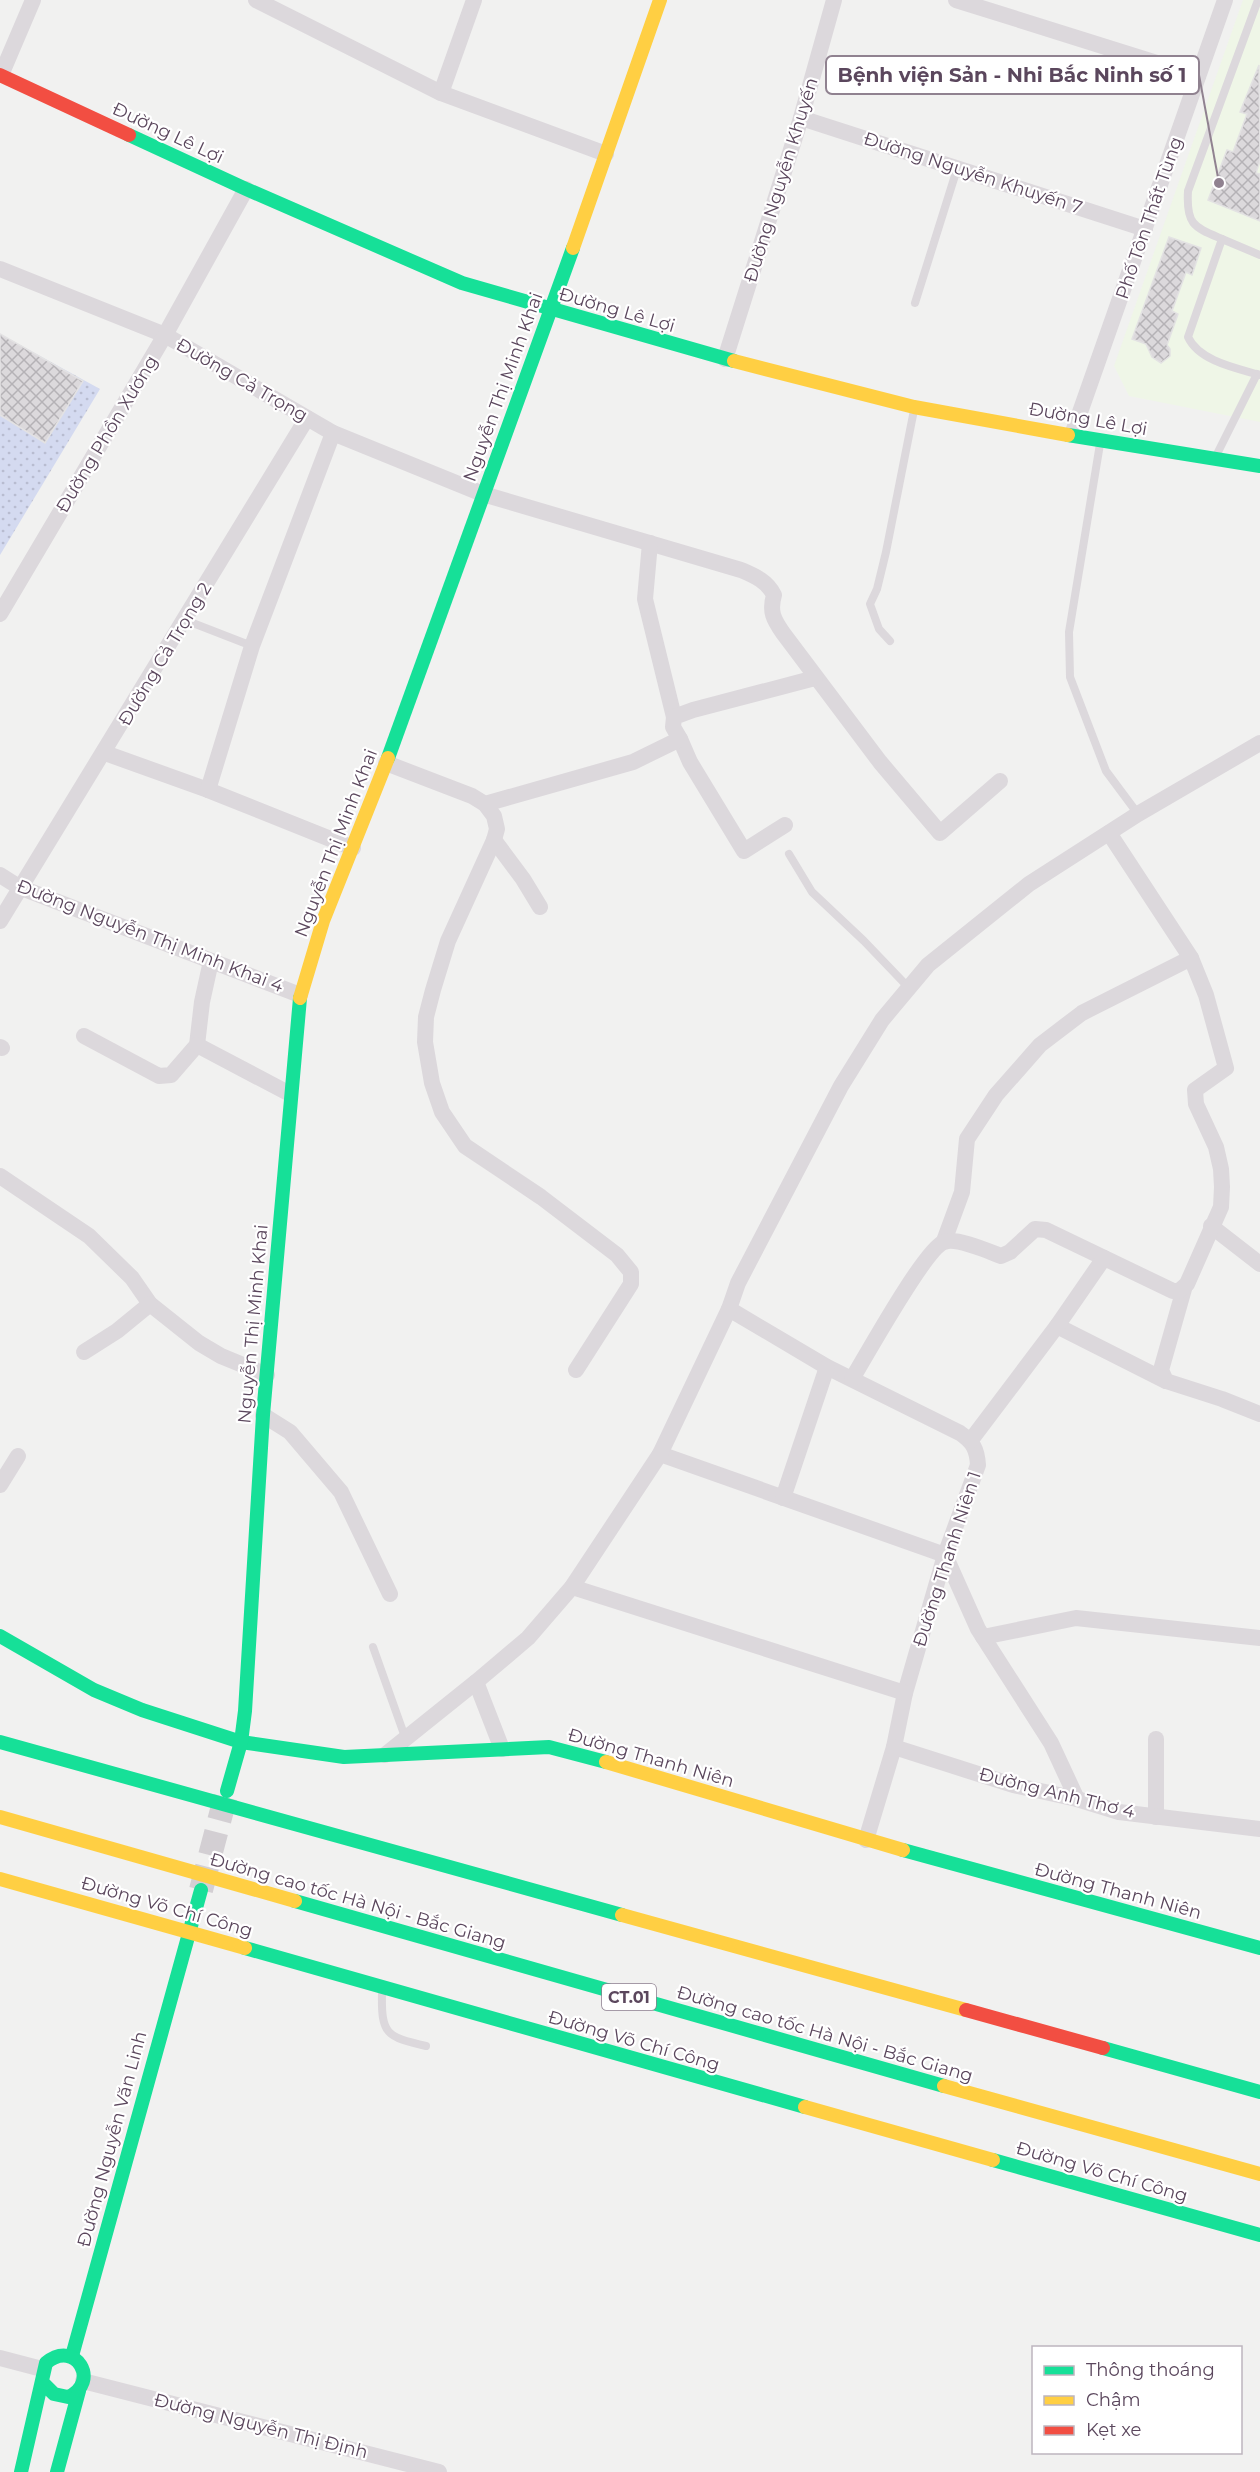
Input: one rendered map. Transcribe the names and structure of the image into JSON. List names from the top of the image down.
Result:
{
  "streets": {
    "main road": [
      "Đường Lê Lợi",
      "Nguyễn Thị Minh Khai",
      "Đường Thanh Niên",
      "Đường cao tốc Hà Nội - Bắc Giang",
      "Đường Võ Chí Công",
      "CT.01",
      "Đường Nguyễn Văn Linh"
    ],
    "street": [
      "Đường Nguyễn Khuyến 7",
      "Đường Nguyễn Khuyến",
      "Phố Tôn Thất Tùng",
      "Đường Cả Trọng",
      "Đường Phồn Xương",
      "Đường Cả Trọng 2",
      "Đường Nguyễn Thị Minh Khai 4",
      "Đường Thanh Niên 1",
      "Đường Anh Thơ 4",
      "Đường Nguyễn Thị Định"
    ]
  },
  "crossings": [
    ["Đường Lê Lợi", "Đường Nguyễn Khuyến"],
    ["Đường Lê Lợi", "Phố Tôn Thất Tùng"],
    ["Đường Lê Lợi", "Nguyễn Thị Minh Khai"],
    ["Đường Lê Lợi", "Đường Phồn Xương"],
    ["Đường Nguyễn Khuyến 7", "Đường Nguyễn Khuyến"],
    ["Đường Nguyễn Khuyến 7", "Phố Tôn Thất Tùng"],
    ["Đường Cả Trọng", "Nguyễn Thị Minh Khai"],
    ["Đường Cả Trọng", "Đường Phồn Xương"],
    ["Đường Cả Trọng", "Đường Cả Trọng 2"],
    ["Nguyễn Thị Minh Khai", "Đường Nguyễn Thị Minh Khai 4"],
    ["Nguyễn Thị Minh Khai", "Đường Thanh Niên"],
    ["Đường Cả Trọng 2", "Đường Nguyễn Thị Minh Khai 4"],
    ["Đường Thanh Niên 1", "Đường Thanh Niên"],
    ["Đường Thanh Niên 1", "Đường Anh Thơ 4"],
    ["Đường Võ Chí Công", "Đường Nguyễn Văn Linh"],
    ["Đường Nguyễn Văn Linh", "Đường Nguyễn Thị Định"]
  ],
  "places": ["Bệnh viện Sản - Nhi Bắc Ninh số 1"],
  "legend": ["Thông thoáng", "Chậm", "Kẹt xe"]
}
